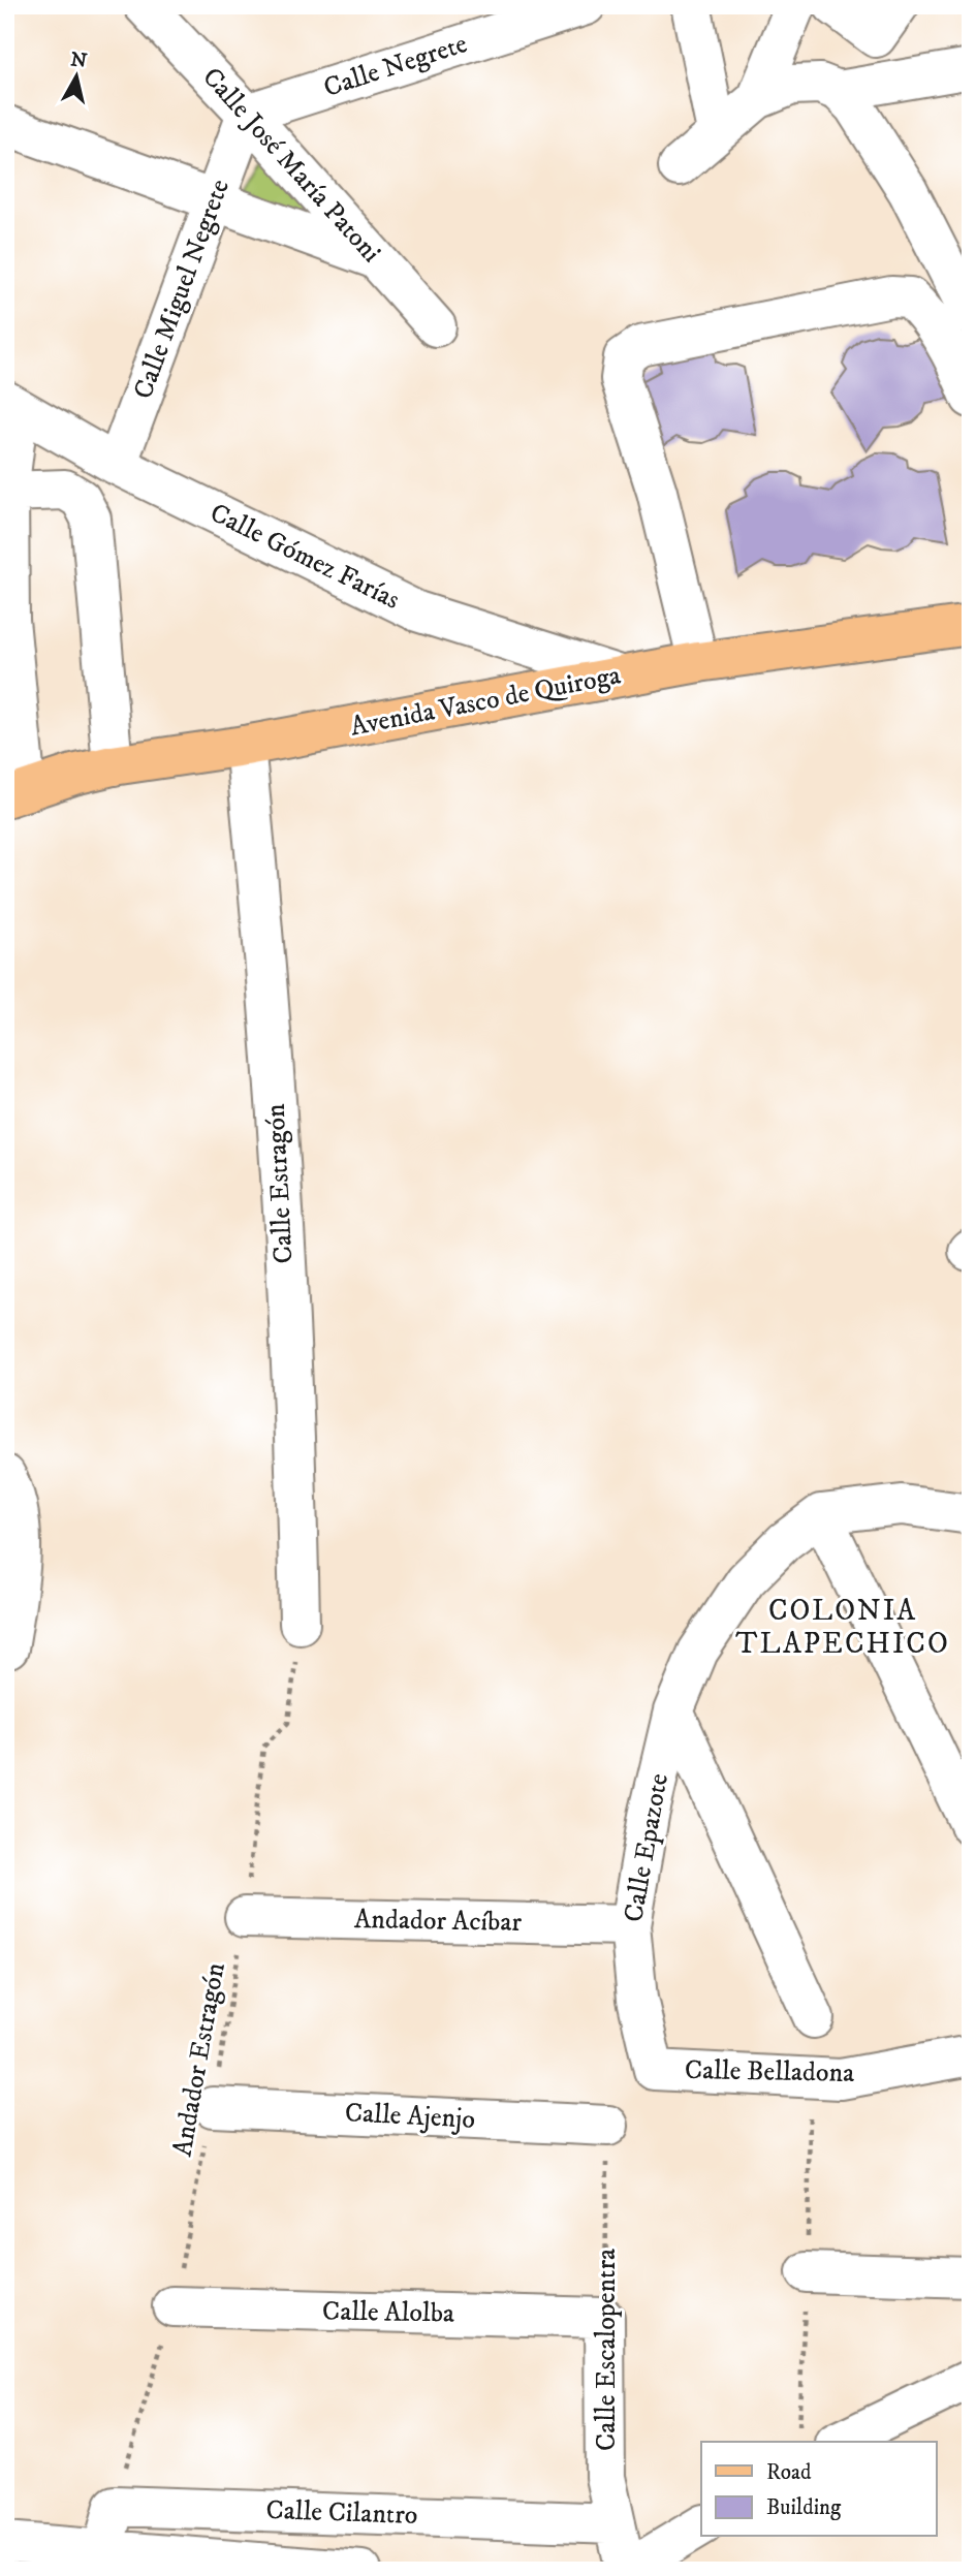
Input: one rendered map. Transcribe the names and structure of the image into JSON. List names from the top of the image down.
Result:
{
  "streets": {
    "main road": ["Avenida Vasco de Quiroga"],
    "street": [
      "Calle Negrete",
      "Calle José María Patoni",
      "Calle Miguel Negrete",
      "Calle Gómez Farías",
      "Calle Estragón",
      "Calle Epazote",
      "Andador Acíbar",
      "Calle Belladona",
      "Calle Ajenjo",
      "Calle Alolba",
      "Calle Escalopentra",
      "Calle Cilantro"
    ],
    "path": ["Andador Estragón"]
  },
  "crossings": [
    ["Calle Negrete", "Calle José María Patoni"],
    ["Calle Negrete", "Calle Miguel Negrete"],
    ["Calle José María Patoni", "Calle Miguel Negrete"],
    ["Calle Miguel Negrete", "Calle Gómez Farías"],
    ["Calle Gómez Farías", "Avenida Vasco de Quiroga"],
    ["Avenida Vasco de Quiroga", "Calle Estragón"],
    ["Calle Estragón", "Andador Estragón"],
    ["Calle Epazote", "Andador Acíbar"],
    ["Calle Epazote", "Calle Belladona"],
    ["Andador Acíbar", "Andador Estragón"],
    ["Andador Estragón", "Calle Ajenjo"],
    ["Andador Estragón", "Calle Alolba"],
    ["Andador Estragón", "Calle Cilantro"],
    ["Calle Ajenjo", "Calle Escalopentra"],
    ["Calle Alolba", "Calle Escalopentra"],
    ["Calle Escalopentra", "Calle Cilantro"]
  ],
  "districts": ["COLONIA TLAPECHICO"],
  "legend": ["Road", "Building"],
  "north": "top"
}
